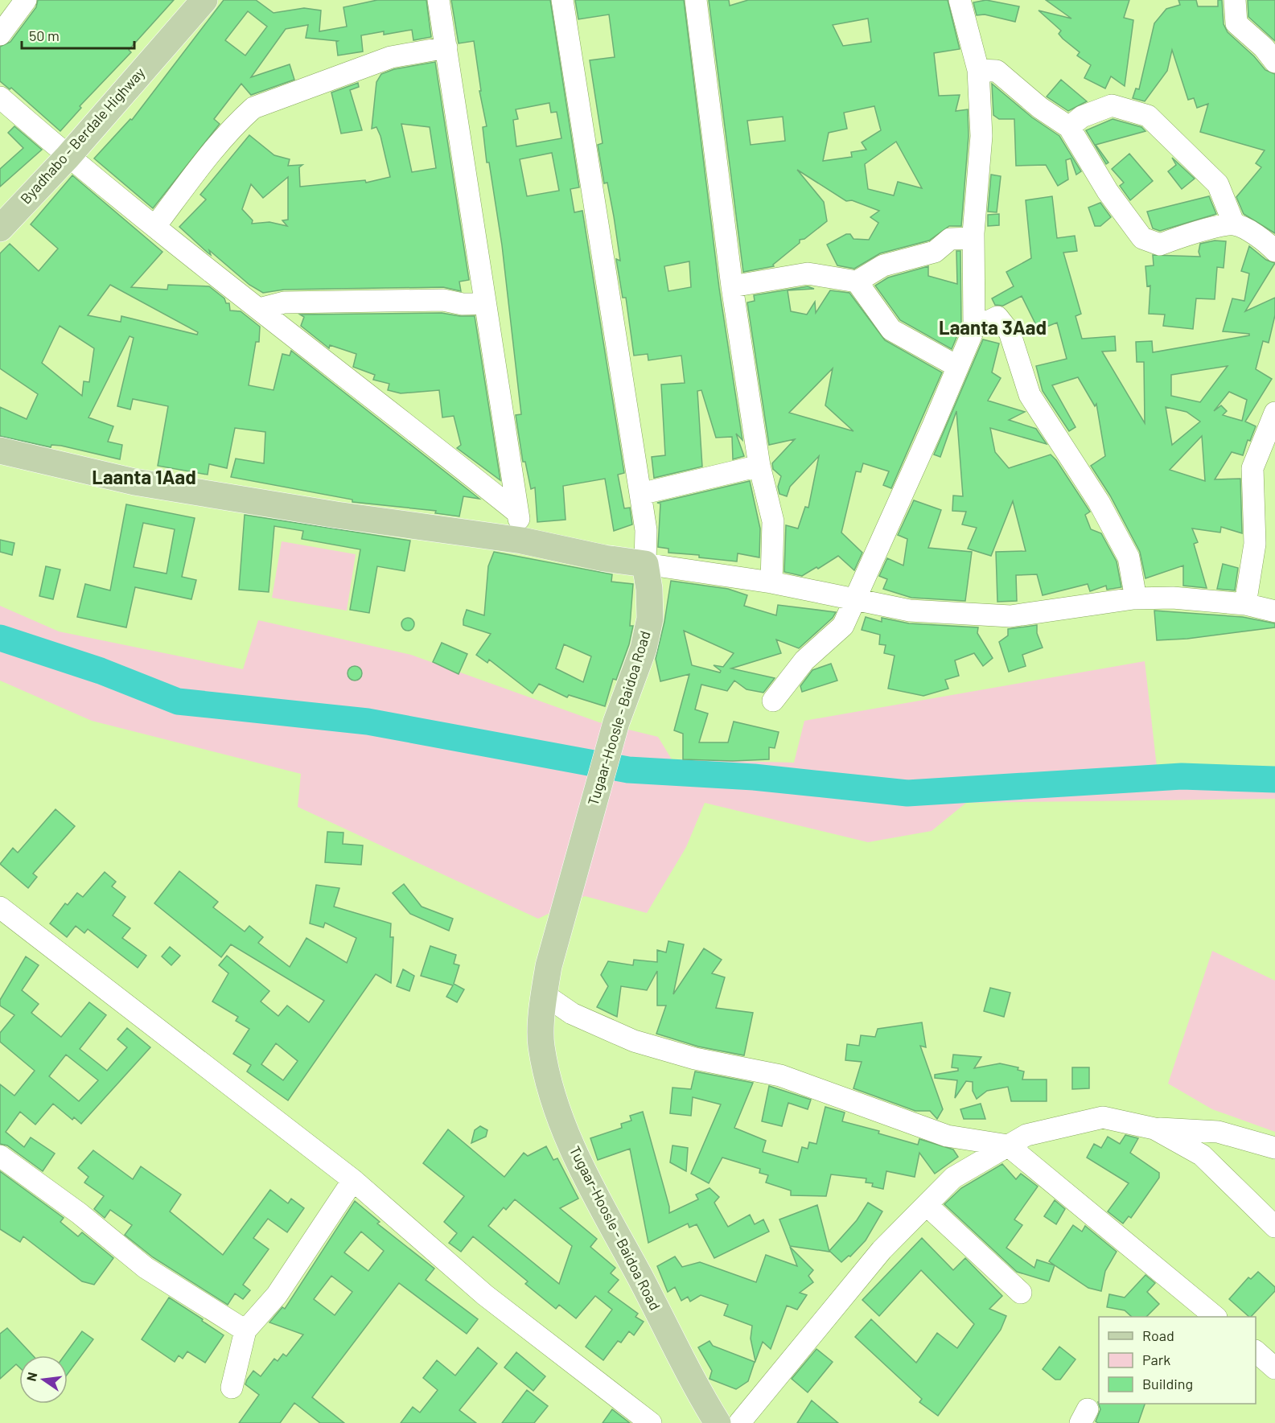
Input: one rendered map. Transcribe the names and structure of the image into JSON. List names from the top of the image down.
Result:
{
  "streets": {
    "main road": ["Byadhabo - Berdale Highway", "Tugaar-Hoosle - Baidoa Road"]
  },
  "districts": ["Laanta 3Aad", "Laanta 1Aad"],
  "legend": ["Road", "Park", "Building"],
  "scale_bar": "50 m",
  "north": "left"
}
